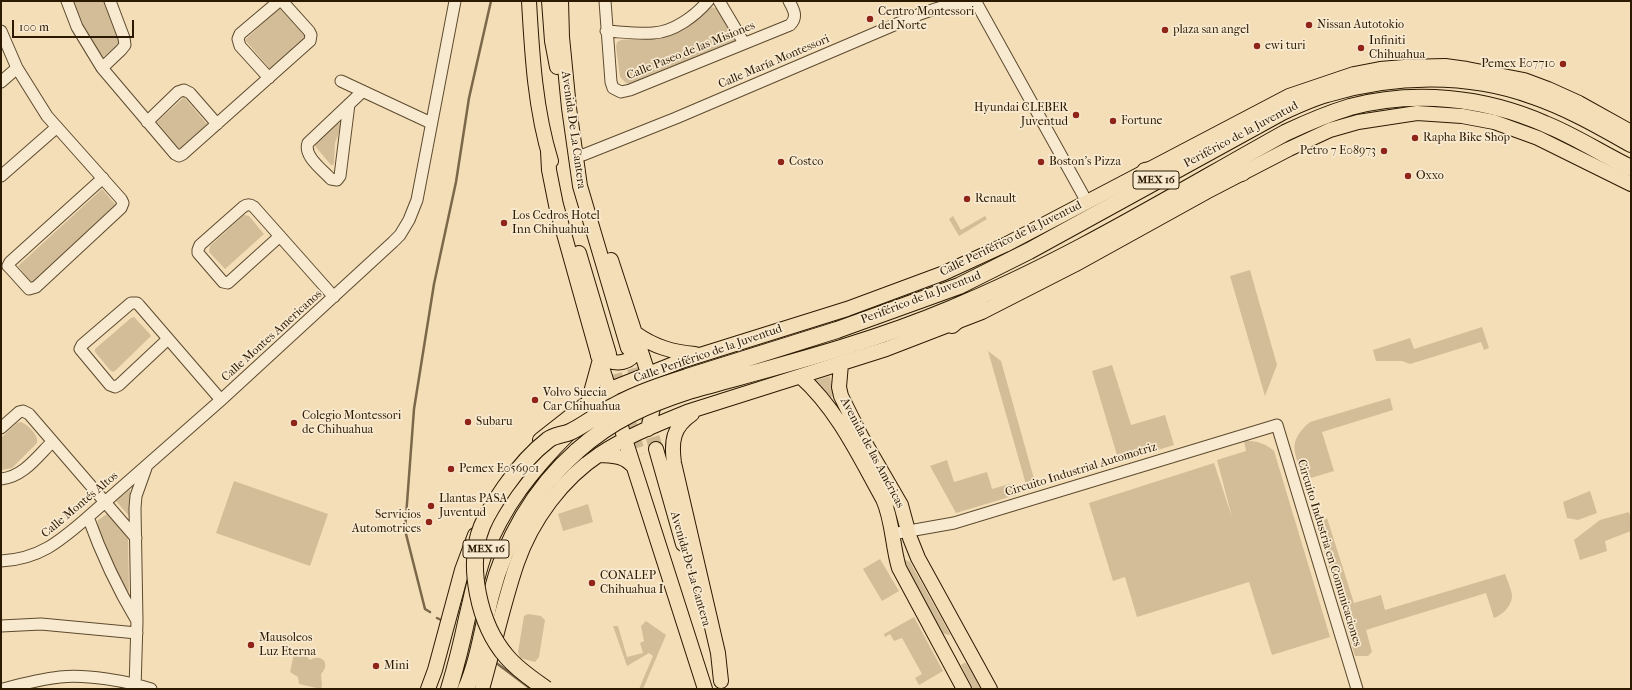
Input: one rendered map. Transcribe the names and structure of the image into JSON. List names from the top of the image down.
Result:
{
  "streets": {
    "highway": ["Periférico de la Juventud", "MEX 16", "Calle Periférico de la Juventud"],
    "main road": ["Avenida De La Cantera", "Avenida de las Américas"],
    "street": [
      "Calle Paseo de las Misiones",
      "Calle María Montessori",
      "Calle Montes Americanos",
      "Circuito Industrial Automotriz",
      "Calle Montés Altos",
      "Circuito Industria en Comunicaciones"
    ]
  },
  "crossings": [
    ["Periférico de la Juventud", "MEX 16"],
    ["Periférico de la Juventud", "Calle Periférico de la Juventud"],
    ["MEX 16", "Calle Periférico de la Juventud"],
    ["Calle Montes Americanos", "Calle Montés Altos"],
    ["Avenida de las Américas", "Circuito Industrial Automotriz"],
    ["Circuito Industrial Automotriz", "Circuito Industria en Comunicaciones"]
  ],
  "places": [
    "Centro Montessori del Norte",
    "Nissan Autotokio",
    "plaza san angel",
    "ewi turi",
    "Infiniti Chihuahua",
    "Pemex E07710",
    "Hyundai CLEBER Juventud",
    "Fortune",
    "Rapha Bike Shop",
    "Petro 7 E08973",
    "Costco",
    "Boston's Pizza",
    "Oxxo",
    "Renault",
    "Los Cedros Hotel Inn Chihuahua",
    "Volvo Suecia Car Chihuahua",
    "Subaru",
    "Colegio Montessori de Chihuahua",
    "Pemex E056901",
    "Llantas PASA Juventud",
    "Servicios Automotrices",
    "CONALEP Chihuahua I",
    "Mausoleos Luz Eterna",
    "Mini"
  ],
  "scale_bar": "100 m"
}
